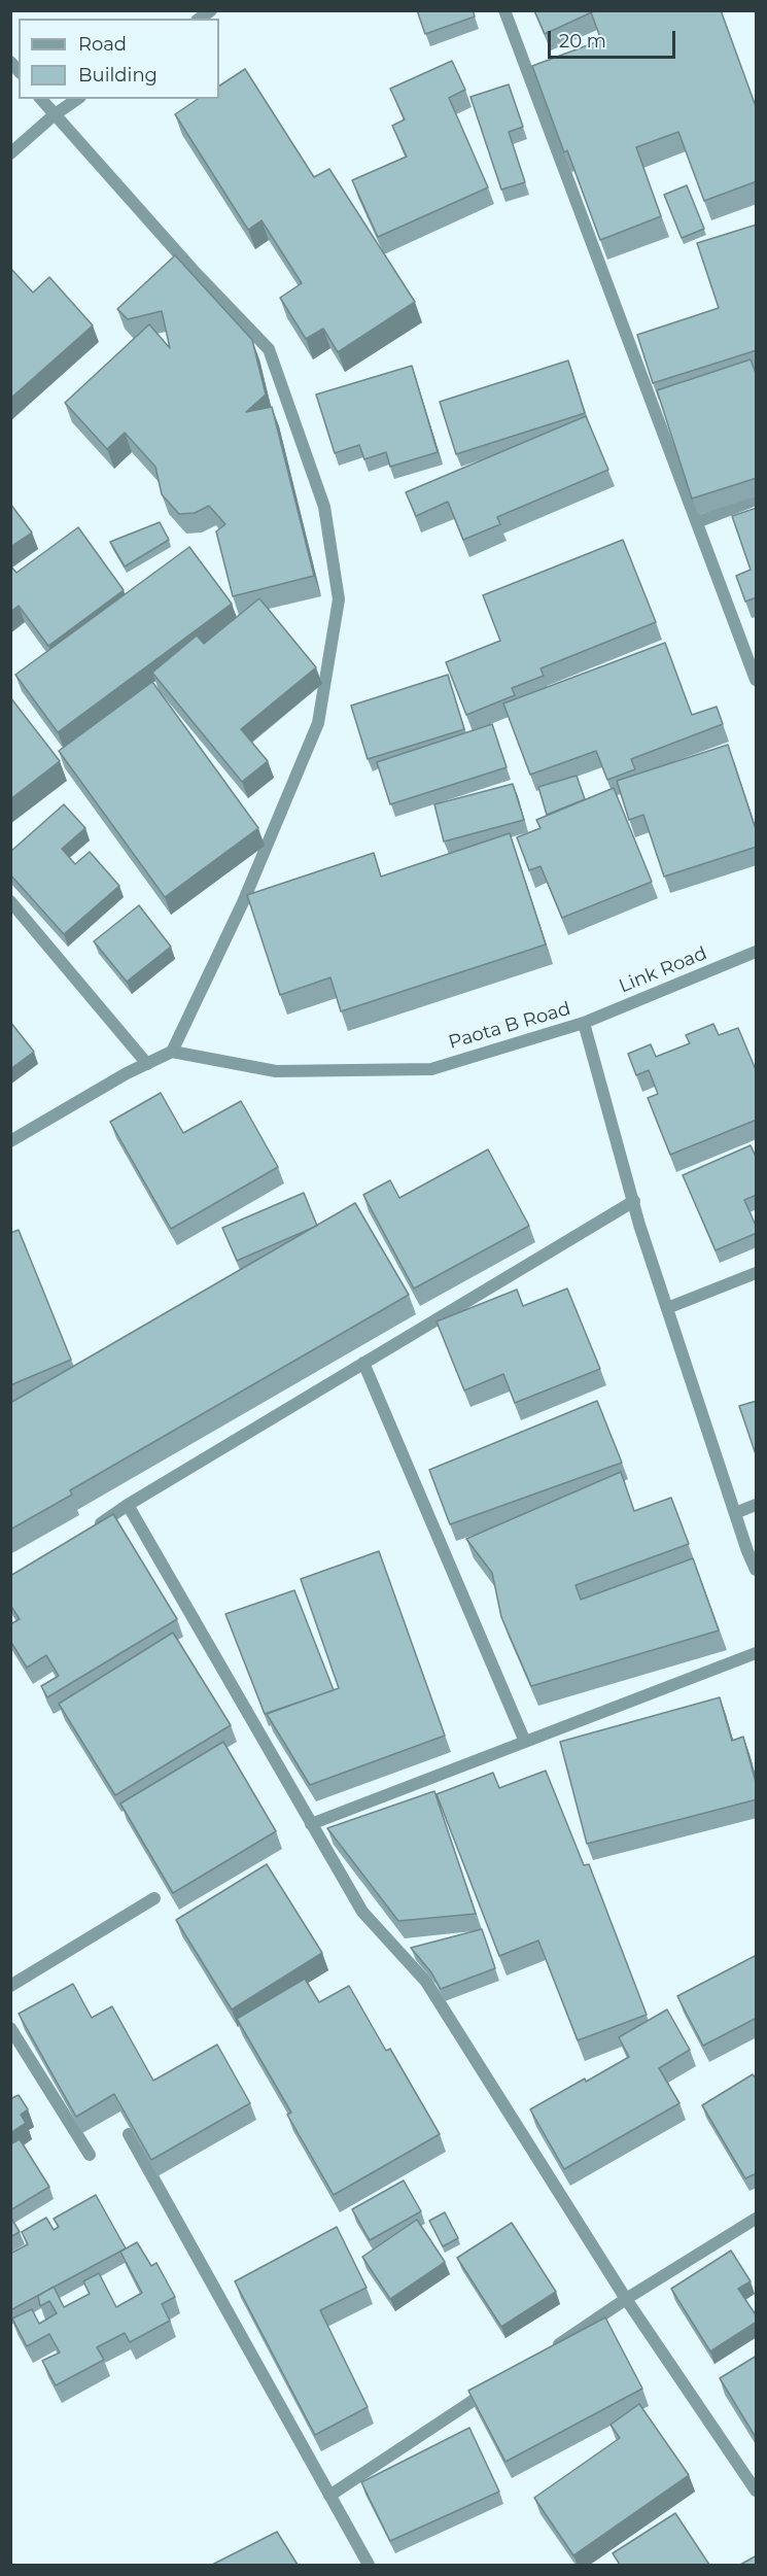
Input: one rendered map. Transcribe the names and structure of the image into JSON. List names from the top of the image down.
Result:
{
  "streets": {
    "street": ["Link Road", "Paota B Road"]
  },
  "crossings": [
    ["Link Road", "Paota B Road"]
  ],
  "legend": ["Road", "Building"],
  "scale_bar": "20 m"
}
